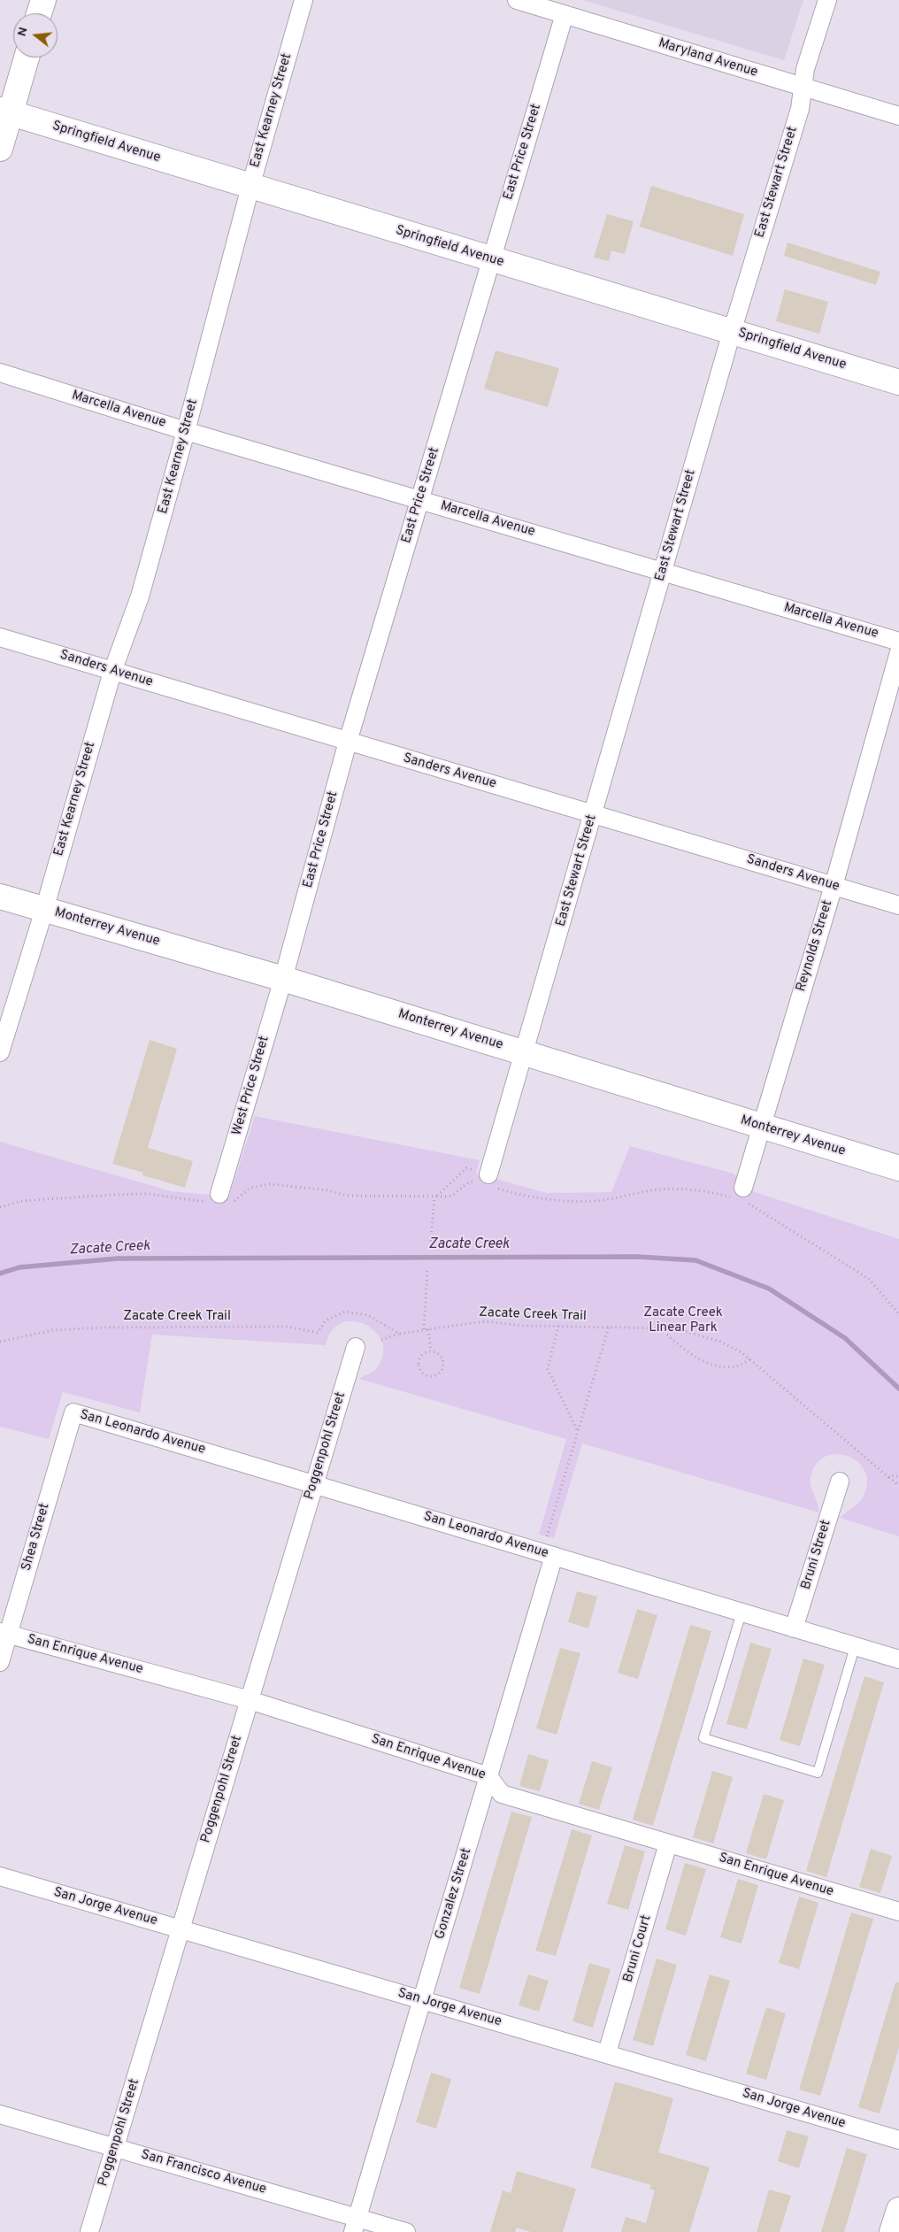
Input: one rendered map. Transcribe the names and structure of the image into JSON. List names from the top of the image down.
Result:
{
  "streets": {
    "main road": ["Springfield Avenue", "Monterrey Avenue"],
    "street": [
      "Maryland Avenue",
      "East Kearney Street",
      "East Price Street",
      "East Stewart Street",
      "Marcella Avenue",
      "Sanders Avenue",
      "Reynolds Street",
      "West Price Street",
      "San Leonardo Avenue",
      "Poggenpohl Street",
      "Shea Street",
      "Bruni Street",
      "San Enrique Avenue",
      "Gonzalez Street",
      "San Jorge Avenue",
      "Bruni Court",
      "San Francisco Avenue"
    ],
    "path": ["Zacate Creek Trail"]
  },
  "crossings": [
    ["Maryland Avenue", "East Price Street"],
    ["Maryland Avenue", "East Stewart Street"],
    ["East Kearney Street", "Springfield Avenue"],
    ["East Kearney Street", "Marcella Avenue"],
    ["East Kearney Street", "Sanders Avenue"],
    ["East Kearney Street", "Monterrey Avenue"],
    ["Springfield Avenue", "East Price Street"],
    ["Springfield Avenue", "East Stewart Street"],
    ["East Price Street", "Marcella Avenue"],
    ["East Price Street", "Sanders Avenue"],
    ["East Price Street", "Monterrey Avenue"],
    ["East Price Street", "West Price Street"],
    ["East Stewart Street", "Marcella Avenue"],
    ["East Stewart Street", "Sanders Avenue"],
    ["East Stewart Street", "Monterrey Avenue"],
    ["Sanders Avenue", "Reynolds Street"],
    ["Monterrey Avenue", "Reynolds Street"],
    ["Monterrey Avenue", "West Price Street"],
    ["San Leonardo Avenue", "Poggenpohl Street"],
    ["San Leonardo Avenue", "Shea Street"],
    ["San Leonardo Avenue", "Bruni Street"],
    ["San Leonardo Avenue", "Gonzalez Street"],
    ["Poggenpohl Street", "San Enrique Avenue"],
    ["Poggenpohl Street", "San Jorge Avenue"],
    ["Poggenpohl Street", "San Francisco Avenue"],
    ["Shea Street", "San Enrique Avenue"],
    ["San Enrique Avenue", "Gonzalez Street"],
    ["San Enrique Avenue", "Bruni Court"],
    ["Gonzalez Street", "San Jorge Avenue"],
    ["Gonzalez Street", "San Francisco Avenue"],
    ["San Jorge Avenue", "Bruni Court"]
  ],
  "water": ["Zacate Creek"],
  "parks": ["Zacate Creek Linear Park"],
  "north": "left"
}
